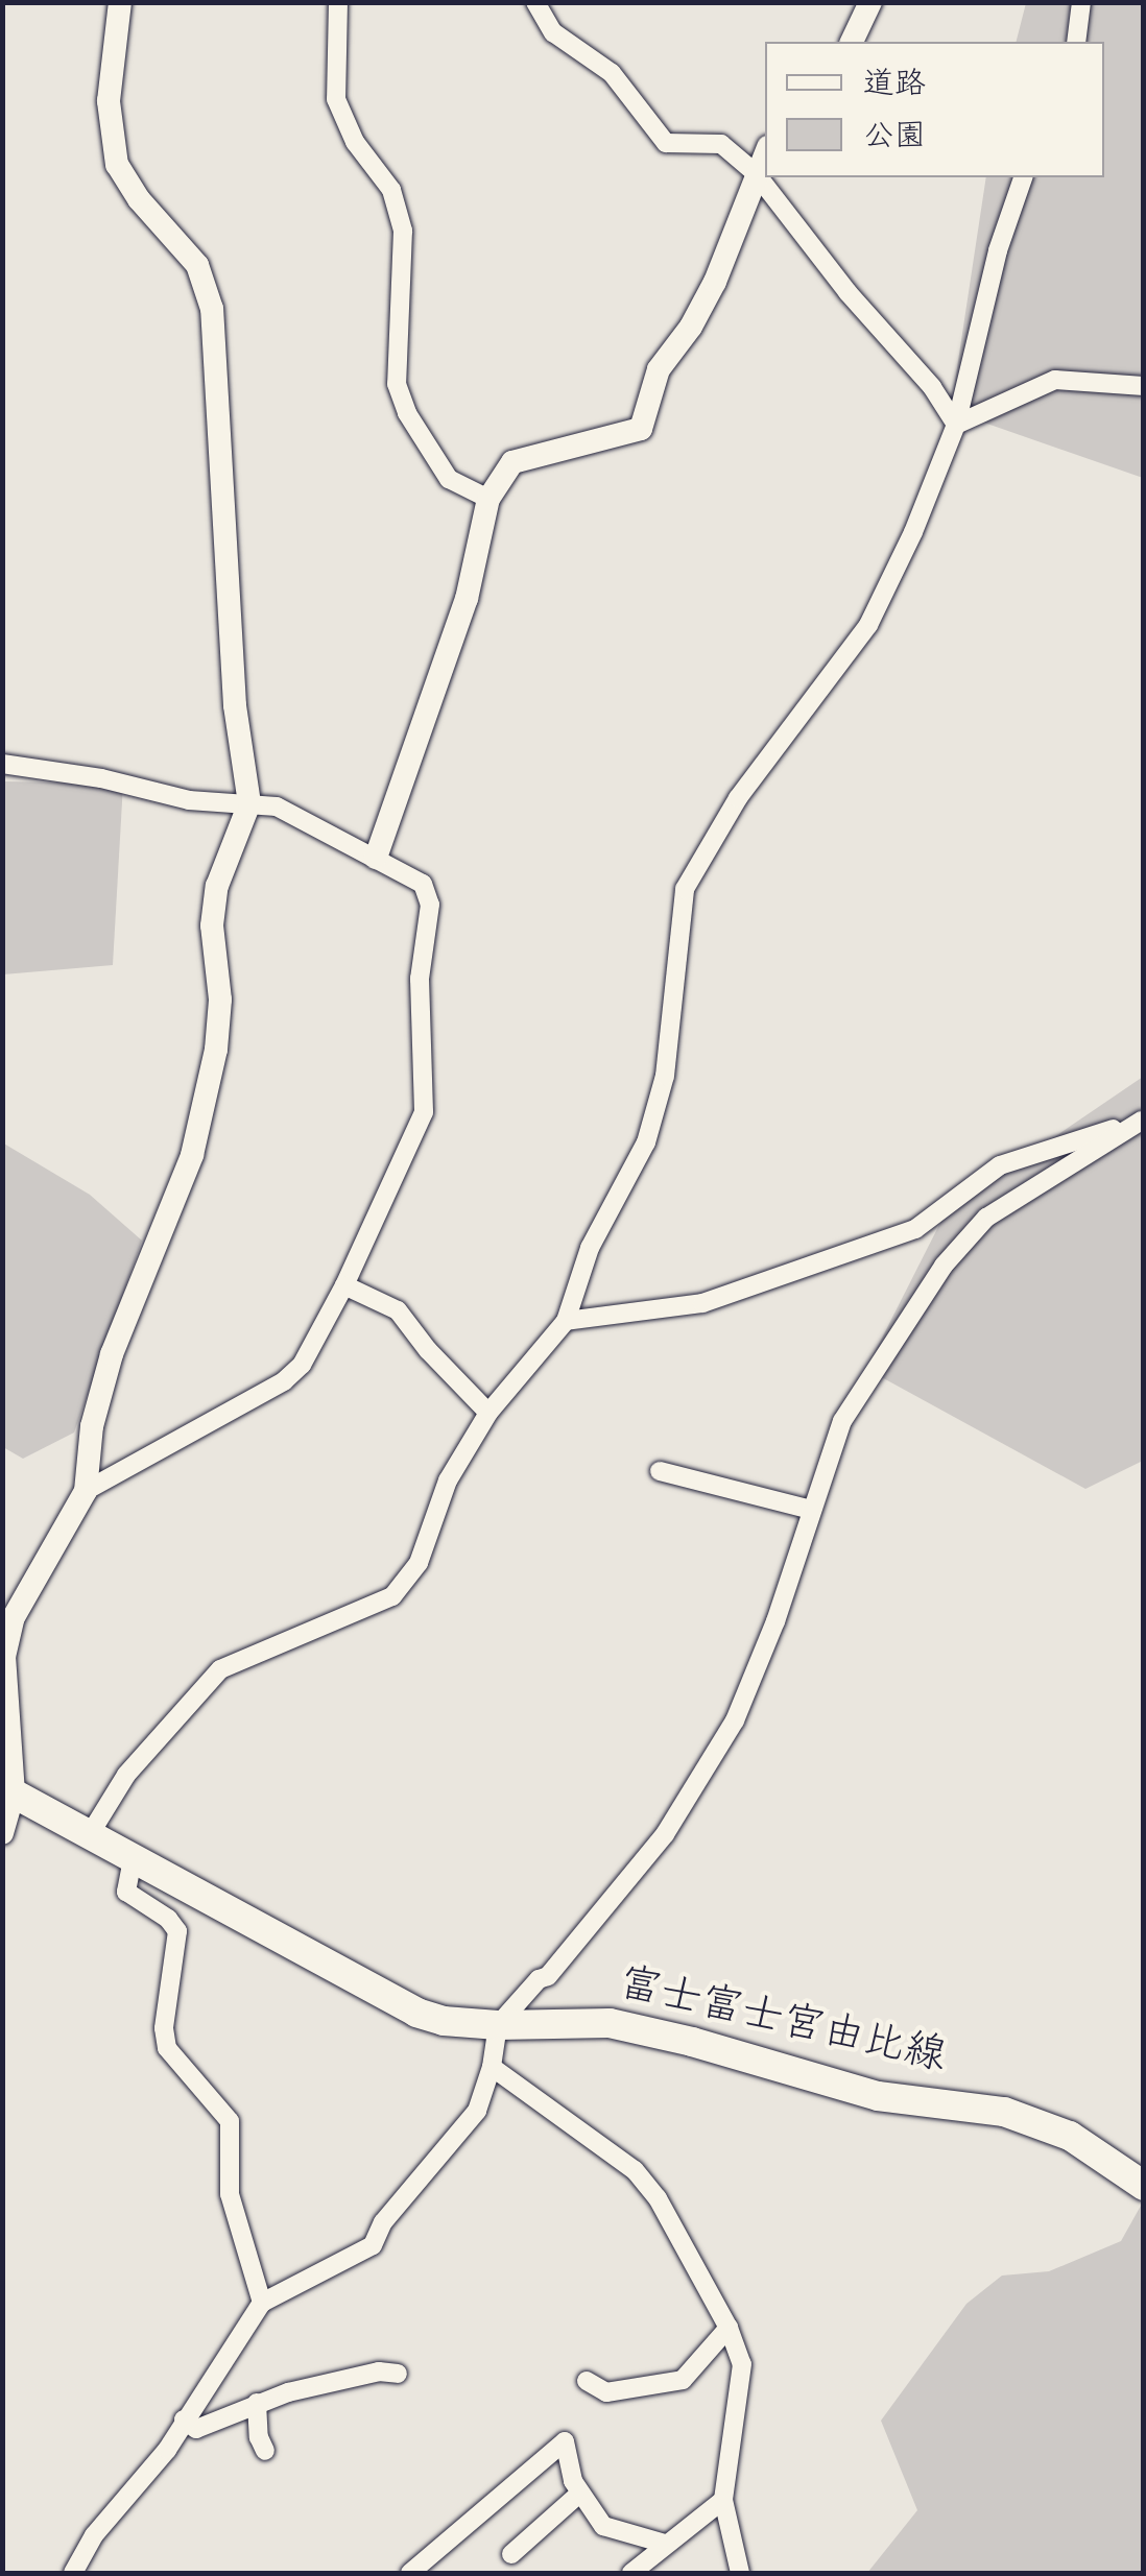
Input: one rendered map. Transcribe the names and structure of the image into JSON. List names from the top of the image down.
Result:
{
  "streets": {
    "main road": ["富士富士宮由比線"]
  },
  "legend": ["道路", "公園"]
}
